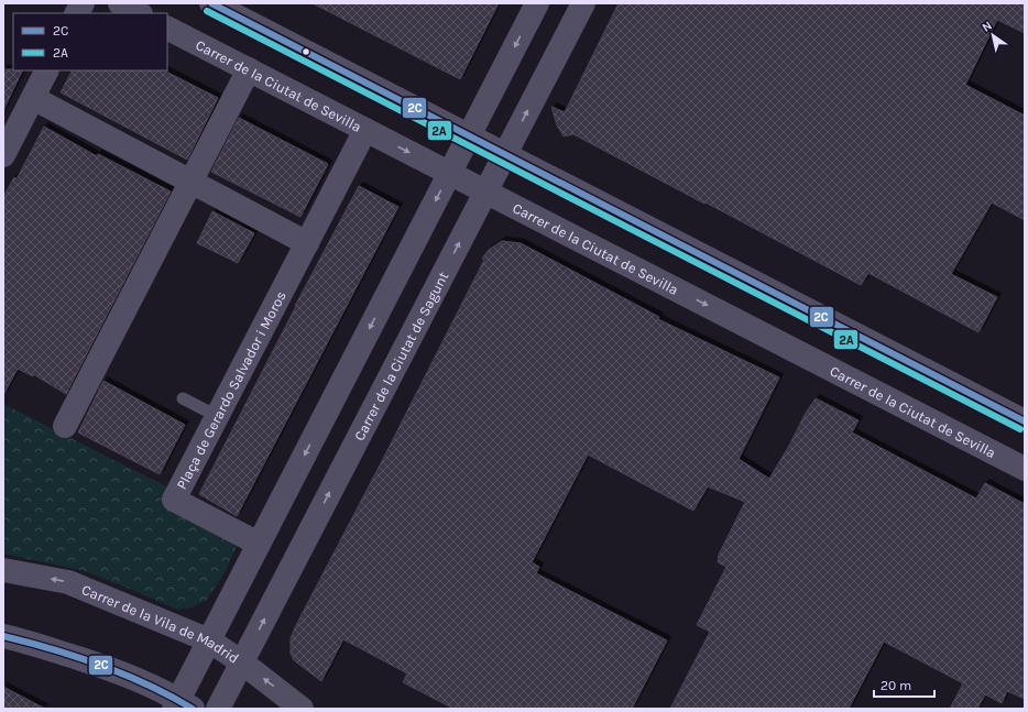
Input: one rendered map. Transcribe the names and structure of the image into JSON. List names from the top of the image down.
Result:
{
  "streets": {
    "street": [
      "Carrer de la Ciutat de Sevilla",
      "Carrer de la Ciutat de Sagunt",
      "Plaça de Gerardo Salvador i Moros",
      "Carrer de la Vila de Madrid"
    ]
  },
  "crossings": [
    ["Carrer de la Ciutat de Sevilla", "Carrer de la Ciutat de Sagunt"],
    ["Carrer de la Ciutat de Sevilla", "Plaça de Gerardo Salvador i Moros"],
    ["Carrer de la Ciutat de Sagunt", "Carrer de la Vila de Madrid"]
  ],
  "lines": ["transit line 2C", "transit line 2A"],
  "legend": ["2C", "2A"],
  "scale_bar": "20 m",
  "north": "top left"
}
